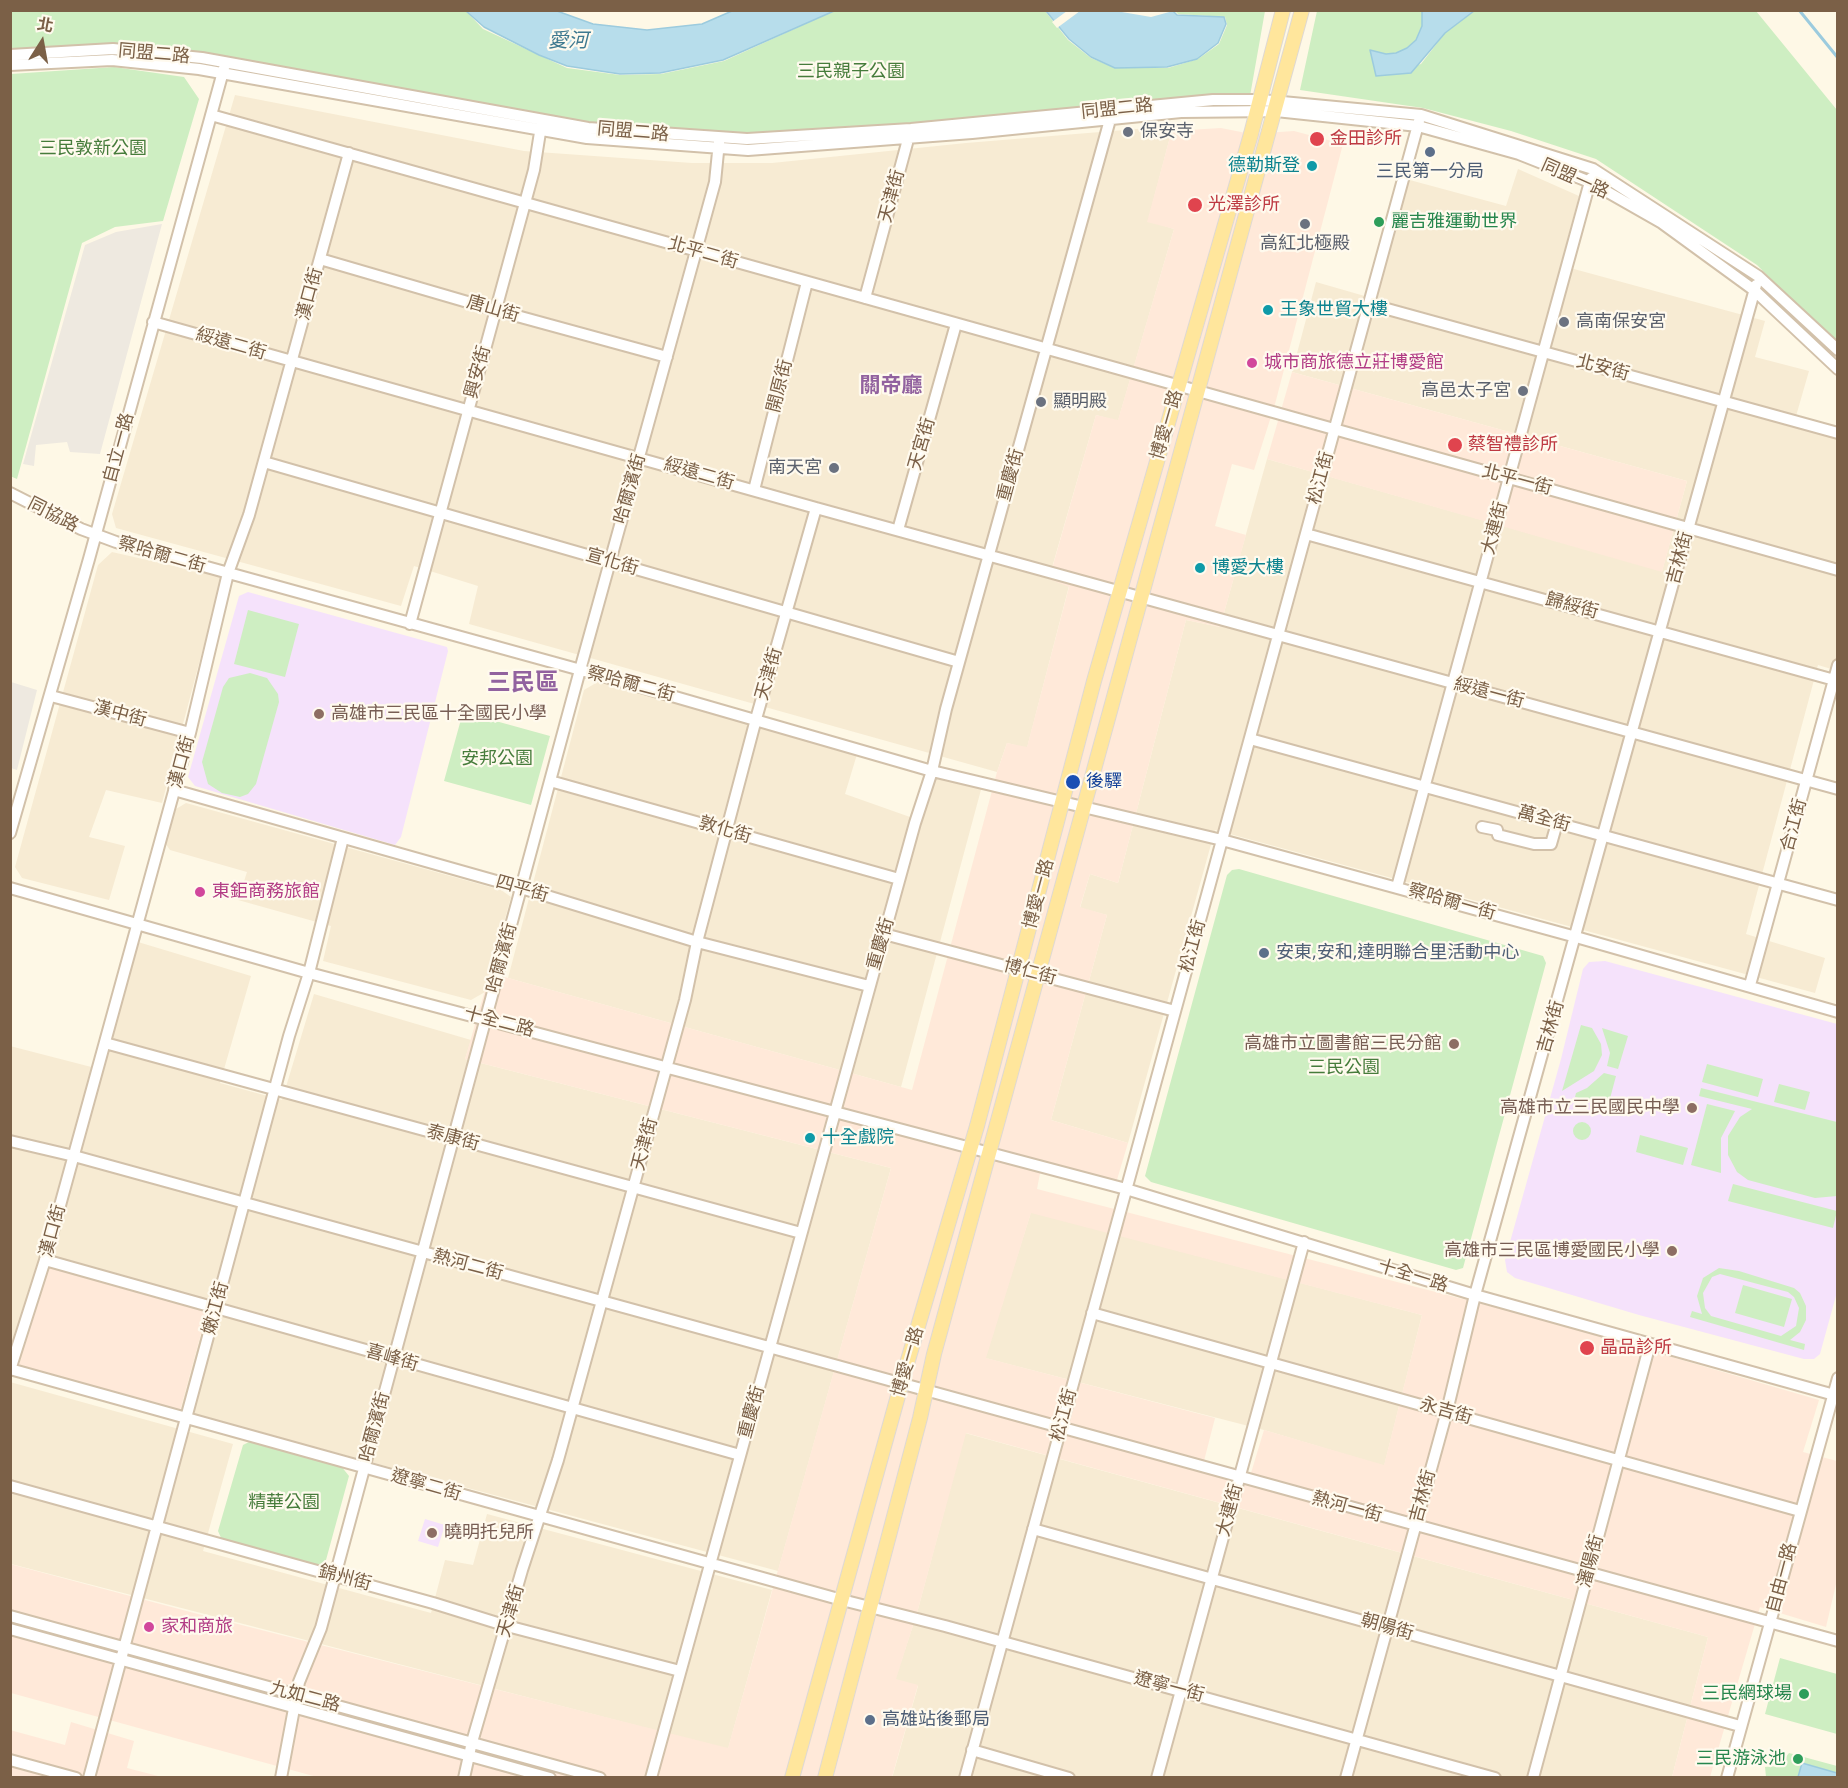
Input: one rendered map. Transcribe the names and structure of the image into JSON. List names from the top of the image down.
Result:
{
  "streets": {
    "main road": ["博愛一路"],
    "street": [
      "同盟二路",
      "同盟一路",
      "天津街",
      "北平二街",
      "漢口街",
      "唐山街",
      "綏遠二街",
      "北安街",
      "興安街",
      "開原街",
      "天宮街",
      "自立一路",
      "重慶街",
      "松江街",
      "北平一街",
      "哈爾濱街",
      "同協路",
      "大連街",
      "察哈爾二街",
      "吉林街",
      "宣化街",
      "歸綏街",
      "綏遠一街",
      "漢中街",
      "萬全街",
      "合江街",
      "敦化街",
      "四平街",
      "察哈爾一街",
      "博仁街",
      "十全二路",
      "泰康街",
      "熱河二街",
      "十全一路",
      "嫩江街",
      "喜峰街",
      "永吉街",
      "遼寧二街",
      "熱河一街",
      "瀋陽街",
      "錦州街",
      "自由一路",
      "朝陽街",
      "遼寧一街",
      "九如二路"
    ]
  },
  "crossings": [
    ["同盟二路", "同盟一路"],
    ["同盟二路", "天津街"],
    ["同盟二路", "興安街"],
    ["同盟二路", "博愛一路"],
    ["同盟二路", "自立一路"],
    ["同盟二路", "重慶街"],
    ["同盟二路", "哈爾濱街"],
    ["同盟一路", "博愛一路"],
    ["同盟一路", "松江街"],
    ["同盟一路", "大連街"],
    ["同盟一路", "吉林街"],
    ["天津街", "北平二街"],
    ["天津街", "綏遠二街"],
    ["天津街", "察哈爾二街"],
    ["天津街", "宣化街"],
    ["天津街", "敦化街"],
    ["天津街", "四平街"],
    ["天津街", "十全二路"],
    ["天津街", "泰康街"],
    ["天津街", "熱河二街"],
    ["天津街", "喜峰街"],
    ["天津街", "遼寧二街"],
    ["天津街", "錦州街"],
    ["天津街", "九如二路"],
    ["北平二街", "漢口街"],
    ["北平二街", "興安街"],
    ["北平二街", "開原街"],
    ["北平二街", "博愛一路"],
    ["北平二街", "天宮街"],
    ["北平二街", "自立一路"],
    ["北平二街", "重慶街"],
    ["北平二街", "北平一街"],
    ["北平二街", "哈爾濱街"],
    ["漢口街", "唐山街"],
    ["漢口街", "綏遠二街"],
    ["漢口街", "察哈爾二街"],
    ["漢口街", "宣化街"],
    ["漢口街", "漢中街"],
    ["漢口街", "四平街"],
    ["漢口街", "十全二路"],
    ["漢口街", "泰康街"],
    ["漢口街", "熱河二街"],
    ["漢口街", "喜峰街"],
    ["漢口街", "遼寧二街"],
    ["唐山街", "興安街"],
    ["唐山街", "哈爾濱街"],
    ["綏遠二街", "興安街"],
    ["綏遠二街", "開原街"],
    ["綏遠二街", "博愛一路"],
    ["綏遠二街", "天宮街"],
    ["綏遠二街", "自立一路"],
    ["綏遠二街", "重慶街"],
    ["綏遠二街", "哈爾濱街"],
    ["綏遠二街", "綏遠一街"],
    ["北安街", "松江街"],
    ["北安街", "大連街"],
    ["北安街", "吉林街"],
    ["興安街", "察哈爾二街"],
    ["興安街", "宣化街"],
    ["博愛一路", "北平一街"],
    ["博愛一路", "察哈爾二街"],
    ["博愛一路", "綏遠一街"],
    ["博愛一路", "察哈爾一街"],
    ["博愛一路", "博仁街"],
    ["博愛一路", "十全二路"],
    ["博愛一路", "熱河二街"],
    ["博愛一路", "十全一路"],
    ["博愛一路", "遼寧二街"],
    ["博愛一路", "熱河一街"],
    ["博愛一路", "遼寧一街"],
    ["自立一路", "同協路"],
    ["自立一路", "察哈爾二街"],
    ["自立一路", "漢中街"],
    ["重慶街", "察哈爾二街"],
    ["重慶街", "宣化街"],
    ["重慶街", "敦化街"],
    ["重慶街", "四平街"],
    ["重慶街", "博仁街"],
    ["重慶街", "十全二路"],
    ["重慶街", "泰康街"],
    ["重慶街", "熱河二街"],
    ["重慶街", "喜峰街"],
    ["重慶街", "遼寧二街"],
    ["重慶街", "錦州街"],
    ["松江街", "北平一街"],
    ["松江街", "歸綏街"],
    ["松江街", "綏遠一街"],
    ["松江街", "萬全街"],
    ["松江街", "察哈爾一街"],
    ["松江街", "博仁街"],
    ["松江街", "十全一路"],
    ["松江街", "永吉街"],
    ["松江街", "熱河一街"],
    ["松江街", "朝陽街"],
    ["松江街", "遼寧一街"],
    ["北平一街", "大連街"],
    ["北平一街", "吉林街"],
    ["哈爾濱街", "察哈爾二街"],
    ["哈爾濱街", "宣化街"],
    ["哈爾濱街", "敦化街"],
    ["哈爾濱街", "四平街"],
    ["哈爾濱街", "十全二路"],
    ["哈爾濱街", "泰康街"],
    ["哈爾濱街", "熱河二街"],
    ["哈爾濱街", "喜峰街"],
    ["哈爾濱街", "遼寧二街"],
    ["哈爾濱街", "錦州街"],
    ["哈爾濱街", "九如二路"],
    ["同協路", "察哈爾二街"],
    ["大連街", "歸綏街"],
    ["大連街", "綏遠一街"],
    ["大連街", "萬全街"],
    ["大連街", "察哈爾一街"],
    ["大連街", "十全一路"],
    ["大連街", "永吉街"],
    ["大連街", "熱河一街"],
    ["大連街", "朝陽街"],
    ["大連街", "遼寧一街"],
    ["察哈爾二街", "察哈爾一街"],
    ["吉林街", "歸綏街"],
    ["吉林街", "綏遠一街"],
    ["吉林街", "萬全街"],
    ["吉林街", "察哈爾一街"],
    ["吉林街", "十全一路"],
    ["吉林街", "永吉街"],
    ["吉林街", "熱河一街"],
    ["吉林街", "朝陽街"],
    ["吉林街", "遼寧一街"],
    ["歸綏街", "合江街"],
    ["綏遠一街", "合江街"],
    ["萬全街", "合江街"],
    ["合江街", "察哈爾一街"],
    ["四平街", "嫩江街"],
    ["十全二路", "十全一路"],
    ["十全二路", "嫩江街"],
    ["泰康街", "嫩江街"],
    ["熱河二街", "嫩江街"],
    ["熱河二街", "熱河一街"],
    ["十全一路", "瀋陽街"],
    ["十全一路", "自由一路"],
    ["嫩江街", "喜峰街"],
    ["嫩江街", "遼寧二街"],
    ["嫩江街", "錦州街"],
    ["嫩江街", "九如二路"],
    ["永吉街", "瀋陽街"],
    ["永吉街", "自由一路"],
    ["遼寧二街", "遼寧一街"],
    ["熱河一街", "瀋陽街"],
    ["熱河一街", "自由一路"],
    ["瀋陽街", "朝陽街"],
    ["自由一路", "朝陽街"]
  ],
  "districts": ["關帝廳", "三民區"],
  "water": ["愛河"],
  "parks": [
    "三民親子公園",
    "三民敦新公園",
    "安邦公園",
    "三民公園",
    "精華公園"
  ],
  "places": [
    "保安寺",
    "金田診所",
    "三民第一分局",
    "德勒斯登",
    "光澤診所",
    "麗吉雅運動世界",
    "高紅北極殿",
    "王象世貿大樓",
    "高南保安宮",
    "城市商旅德立莊博愛館",
    "高邑太子宮",
    "顯明殿",
    "蔡智禮診所",
    "南天宮",
    "博愛大樓",
    "高雄市三民區十全國民小學",
    "後驛",
    "東鉅商務旅館",
    "安東,安和,達明聯合里活動中心",
    "高雄市立圖書館三民分館",
    "高雄市立三民國民中學",
    "十全戲院",
    "高雄市三民區博愛國民小學",
    "晶品診所",
    "曉明托兒所",
    "家和商旅",
    "三民網球場",
    "高雄站後郵局",
    "三民游泳池"
  ],
  "north": "top"
}
